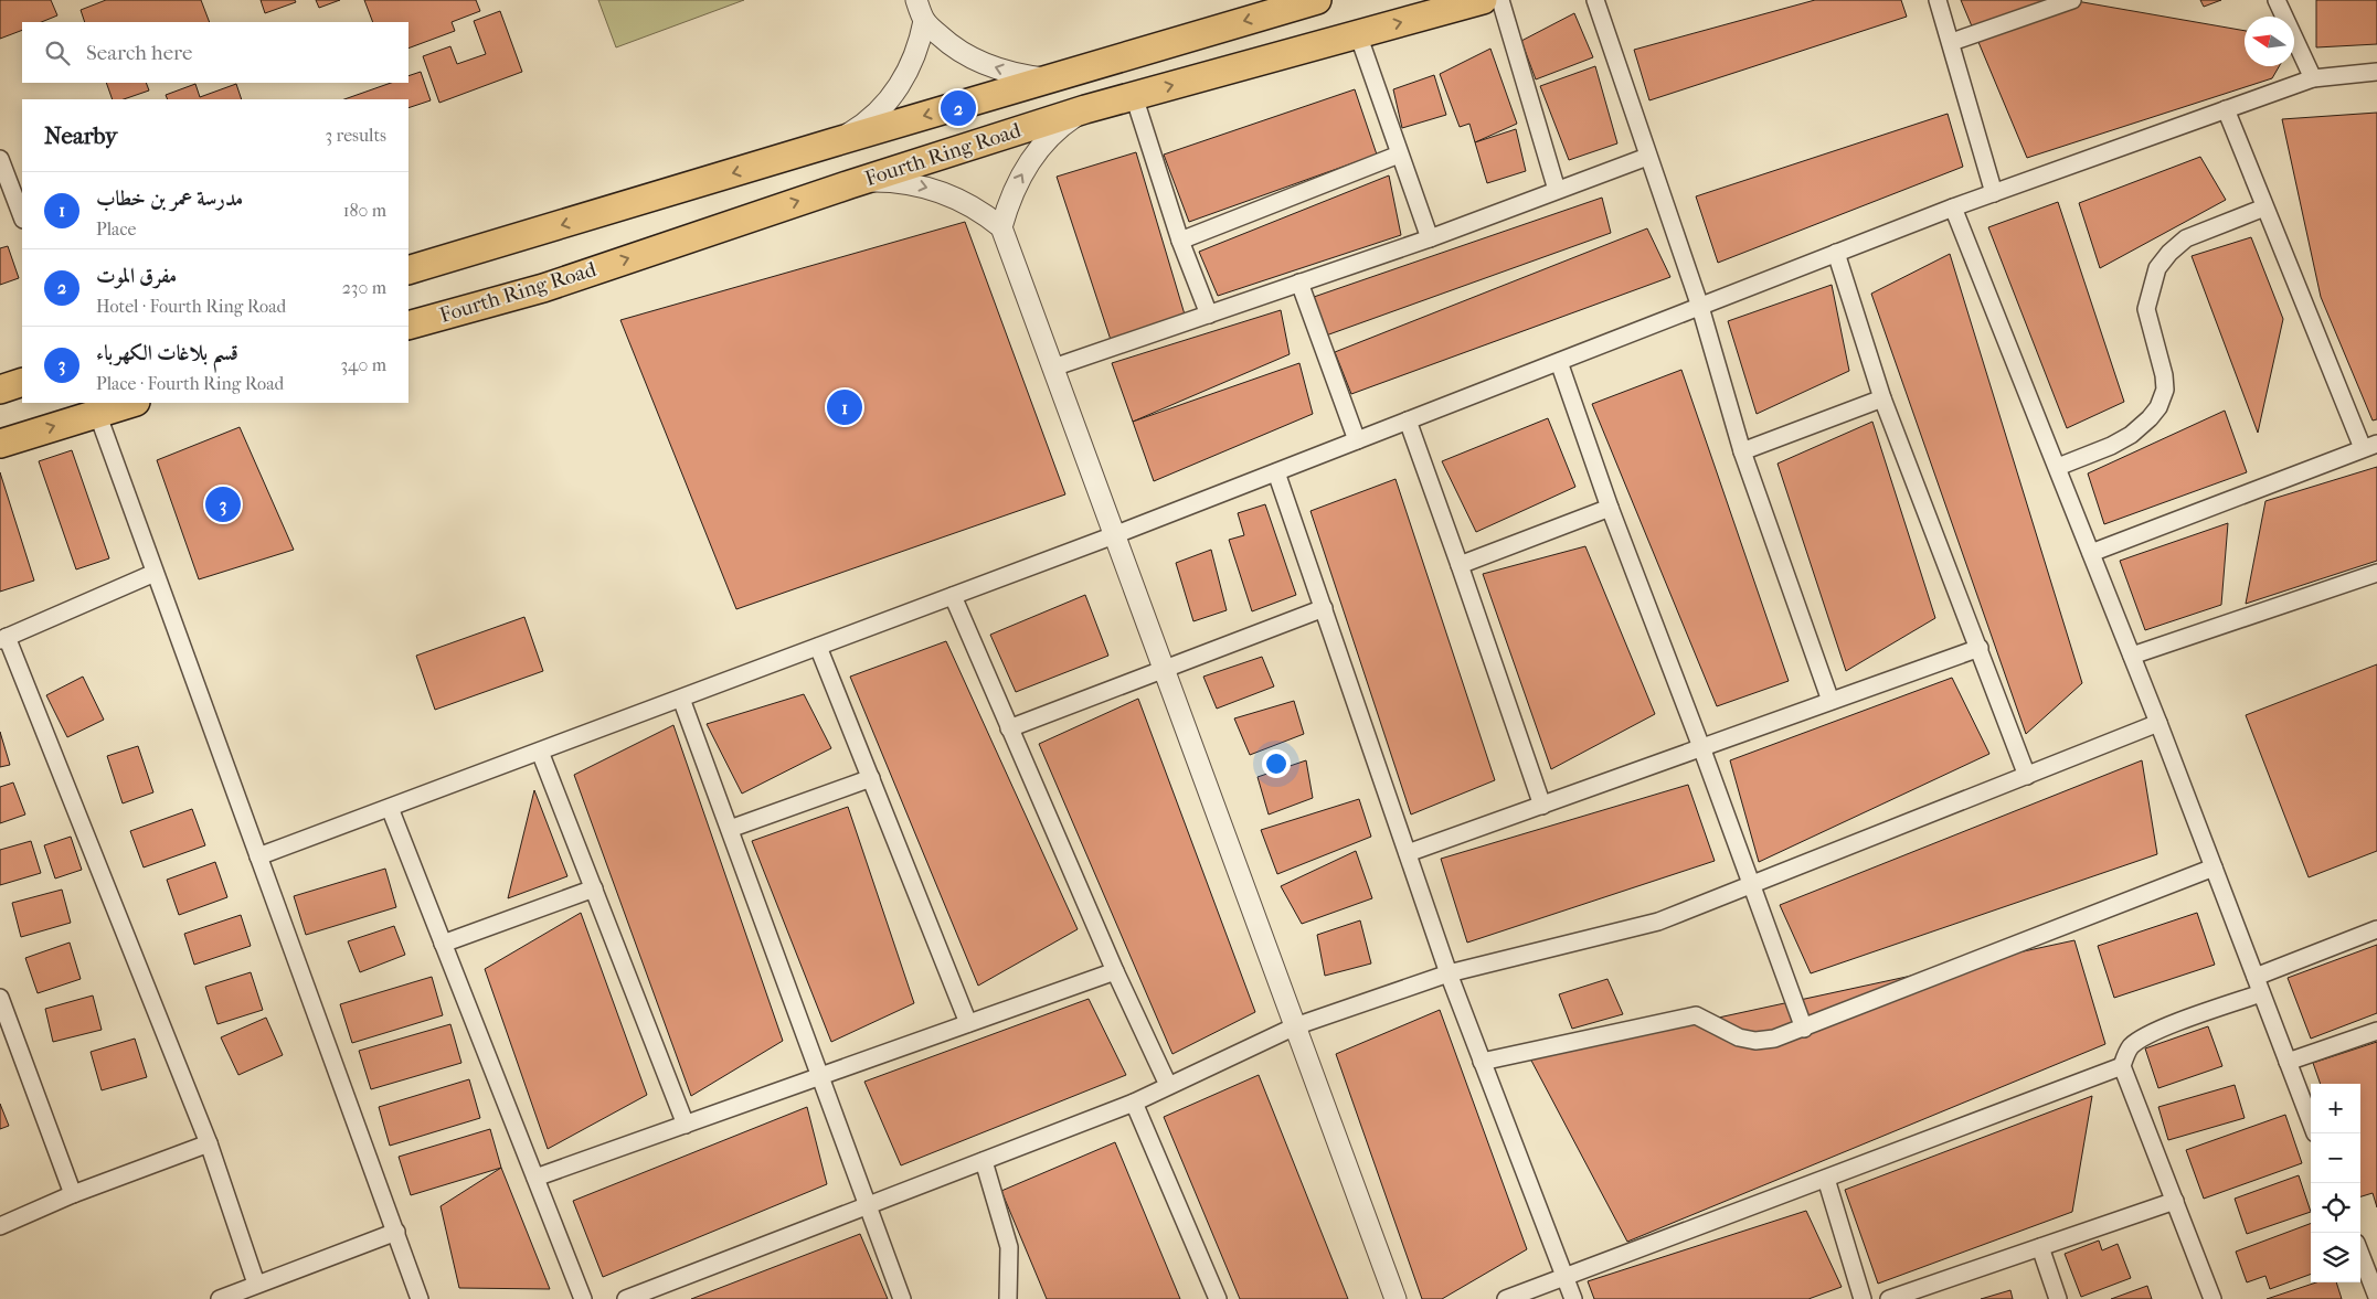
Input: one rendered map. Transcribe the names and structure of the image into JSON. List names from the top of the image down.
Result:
{
  "streets": {
    "main road": ["Fourth Ring Road"]
  },
  "north": "left",
  "page": {
    "search": "Search here",
    "pins": ["2", "1", "3"],
    "heading": ["Nearby", "3 results"],
    "list": [
      {
        "mark": "1",
        "name": "مدرسة عمر بن خطاب",
        "note": "Place",
        "value": "180 m"
      },
      {
        "mark": "2",
        "name": "مفرق الموت",
        "note": "Hotel · Fourth Ring Road",
        "value": "230 m"
      },
      {
        "mark": "3",
        "name": "قسم بلاغات الكهرباء",
        "note": "Place · Fourth Ring Road",
        "value": "340 m"
      }
    ],
    "map_buttons": ["+", "−"]
  }
}
